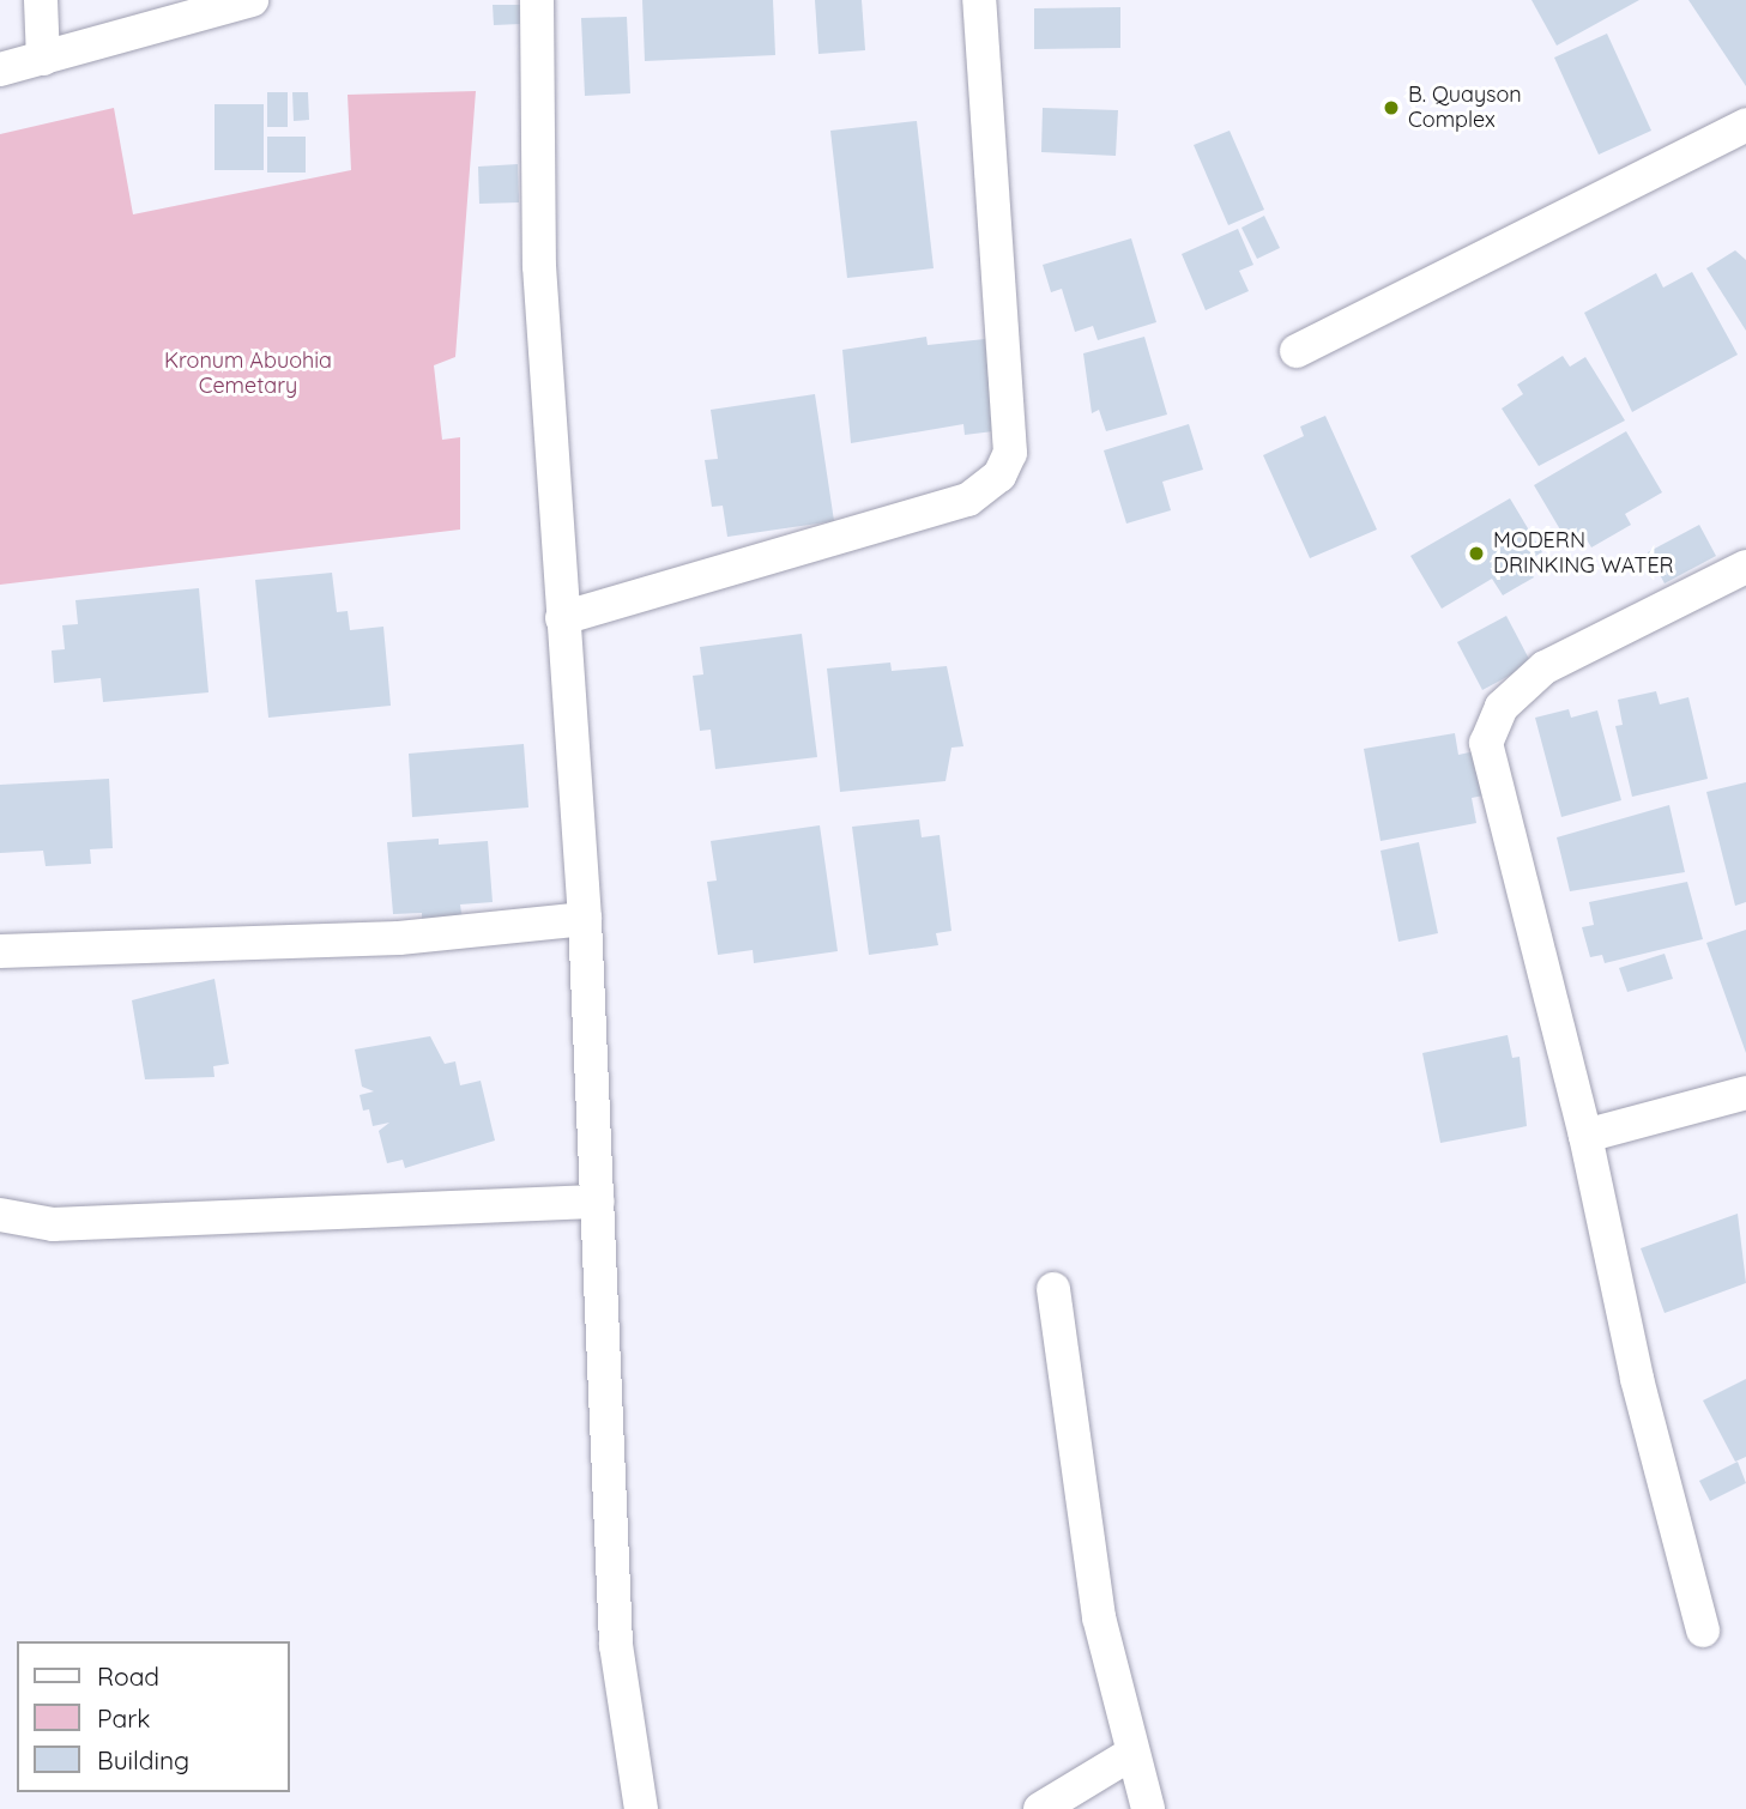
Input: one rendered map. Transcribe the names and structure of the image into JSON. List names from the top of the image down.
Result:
{
  "parks": ["Kronum Abuohia Cemetary"],
  "places": ["B. Quayson Complex", "MODERN DRINKING WATER"],
  "legend": ["Road", "Park", "Building"]
}
